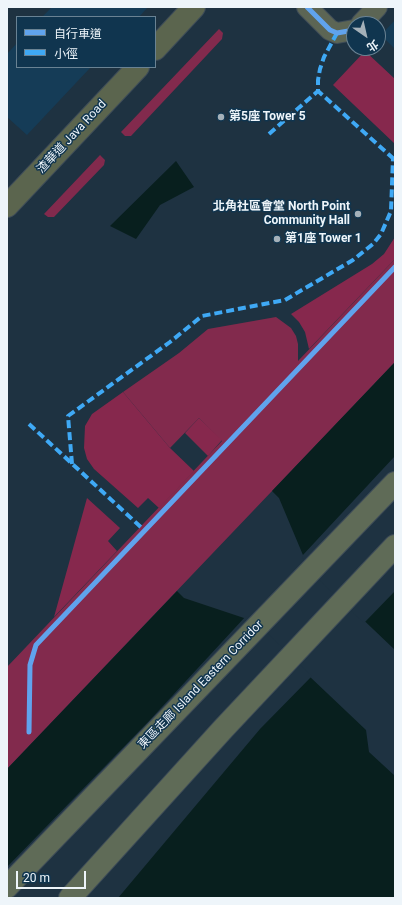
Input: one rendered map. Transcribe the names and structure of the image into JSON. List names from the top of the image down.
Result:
{
  "streets": {
    "highway": ["東區走廊 Island Eastern Corridor"],
    "main road": ["渣華道 Java Road"]
  },
  "places": ["第5座 Tower 5", "北角社區會堂 North Point Community Hall", "第1座 Tower 1"],
  "legend": ["自行車道", "小徑"],
  "scale_bar": "20 m",
  "north": "bottom right"
}
